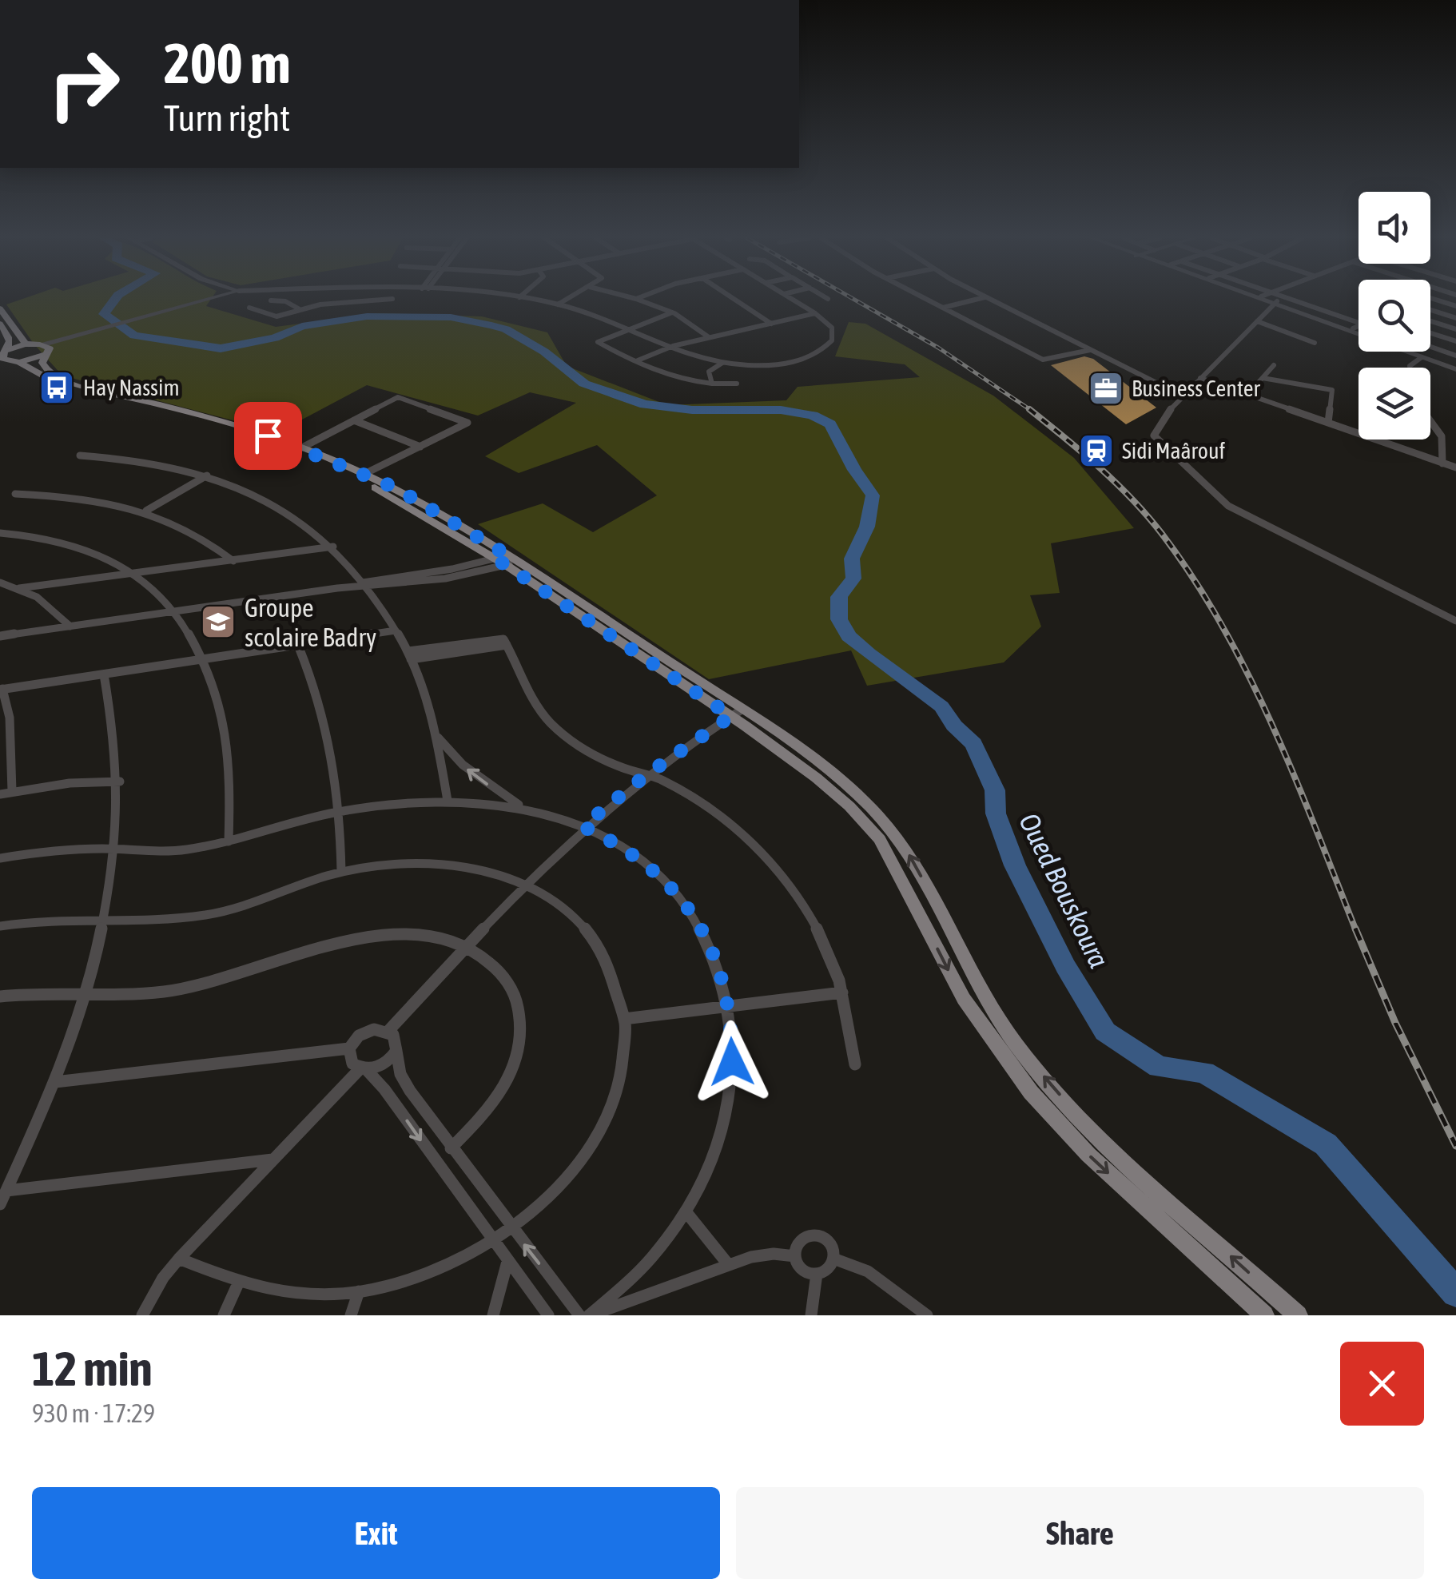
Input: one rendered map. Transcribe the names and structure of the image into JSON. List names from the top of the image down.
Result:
{
  "water": ["Oued Bouskoura"],
  "places": {
    "bus stop": ["Hay Nassim"],
    "office": ["Business Center"],
    "station": ["Sidi Maârouf"],
    "school or university": ["Groupe scolaire Badry"]
  },
  "page": {
    "turn": ["200 m", "Turn right"],
    "heading": ["12 min", "930 m · 17:29"],
    "buttons": ["Exit", "Share"]
  }
}
